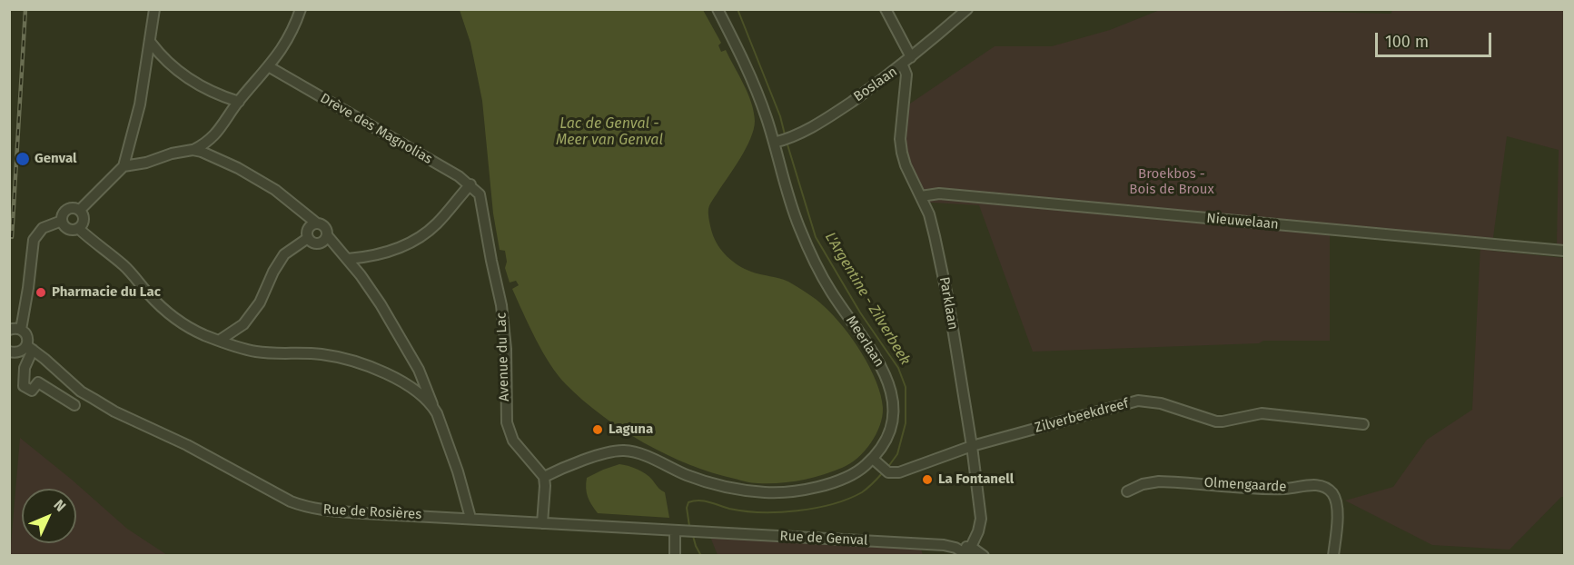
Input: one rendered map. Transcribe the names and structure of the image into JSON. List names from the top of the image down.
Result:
{
  "streets": {
    "street": [
      "Boslaan",
      "Drève des Magnolias",
      "Nieuwelaan",
      "Parklaan",
      "Meerlaan",
      "Avenue du Lac",
      "Zilverbeekdreef",
      "Olmengaarde",
      "Rue de Rosières",
      "Rue de Genval"
    ]
  },
  "crossings": [
    ["Boslaan", "Parklaan"],
    ["Boslaan", "Meerlaan"],
    ["Drève des Magnolias", "Avenue du Lac"],
    ["Nieuwelaan", "Parklaan"],
    ["Parklaan", "Zilverbeekdreef"],
    ["Parklaan", "Rue de Genval"],
    ["Meerlaan", "Avenue du Lac"],
    ["Meerlaan", "Zilverbeekdreef"],
    ["Rue de Rosières", "Rue de Genval"]
  ],
  "water": ["Lac de Genval - Meer van Genval", "L'Argentine - Zilverbeek"],
  "parks": ["Broekbos - Bois de Broux"],
  "places": [
    "Genval",
    "Pharmacie du Lac",
    "Laguna",
    "La Fontanell"
  ],
  "scale_bar": "100 m",
  "north": "top right"
}
